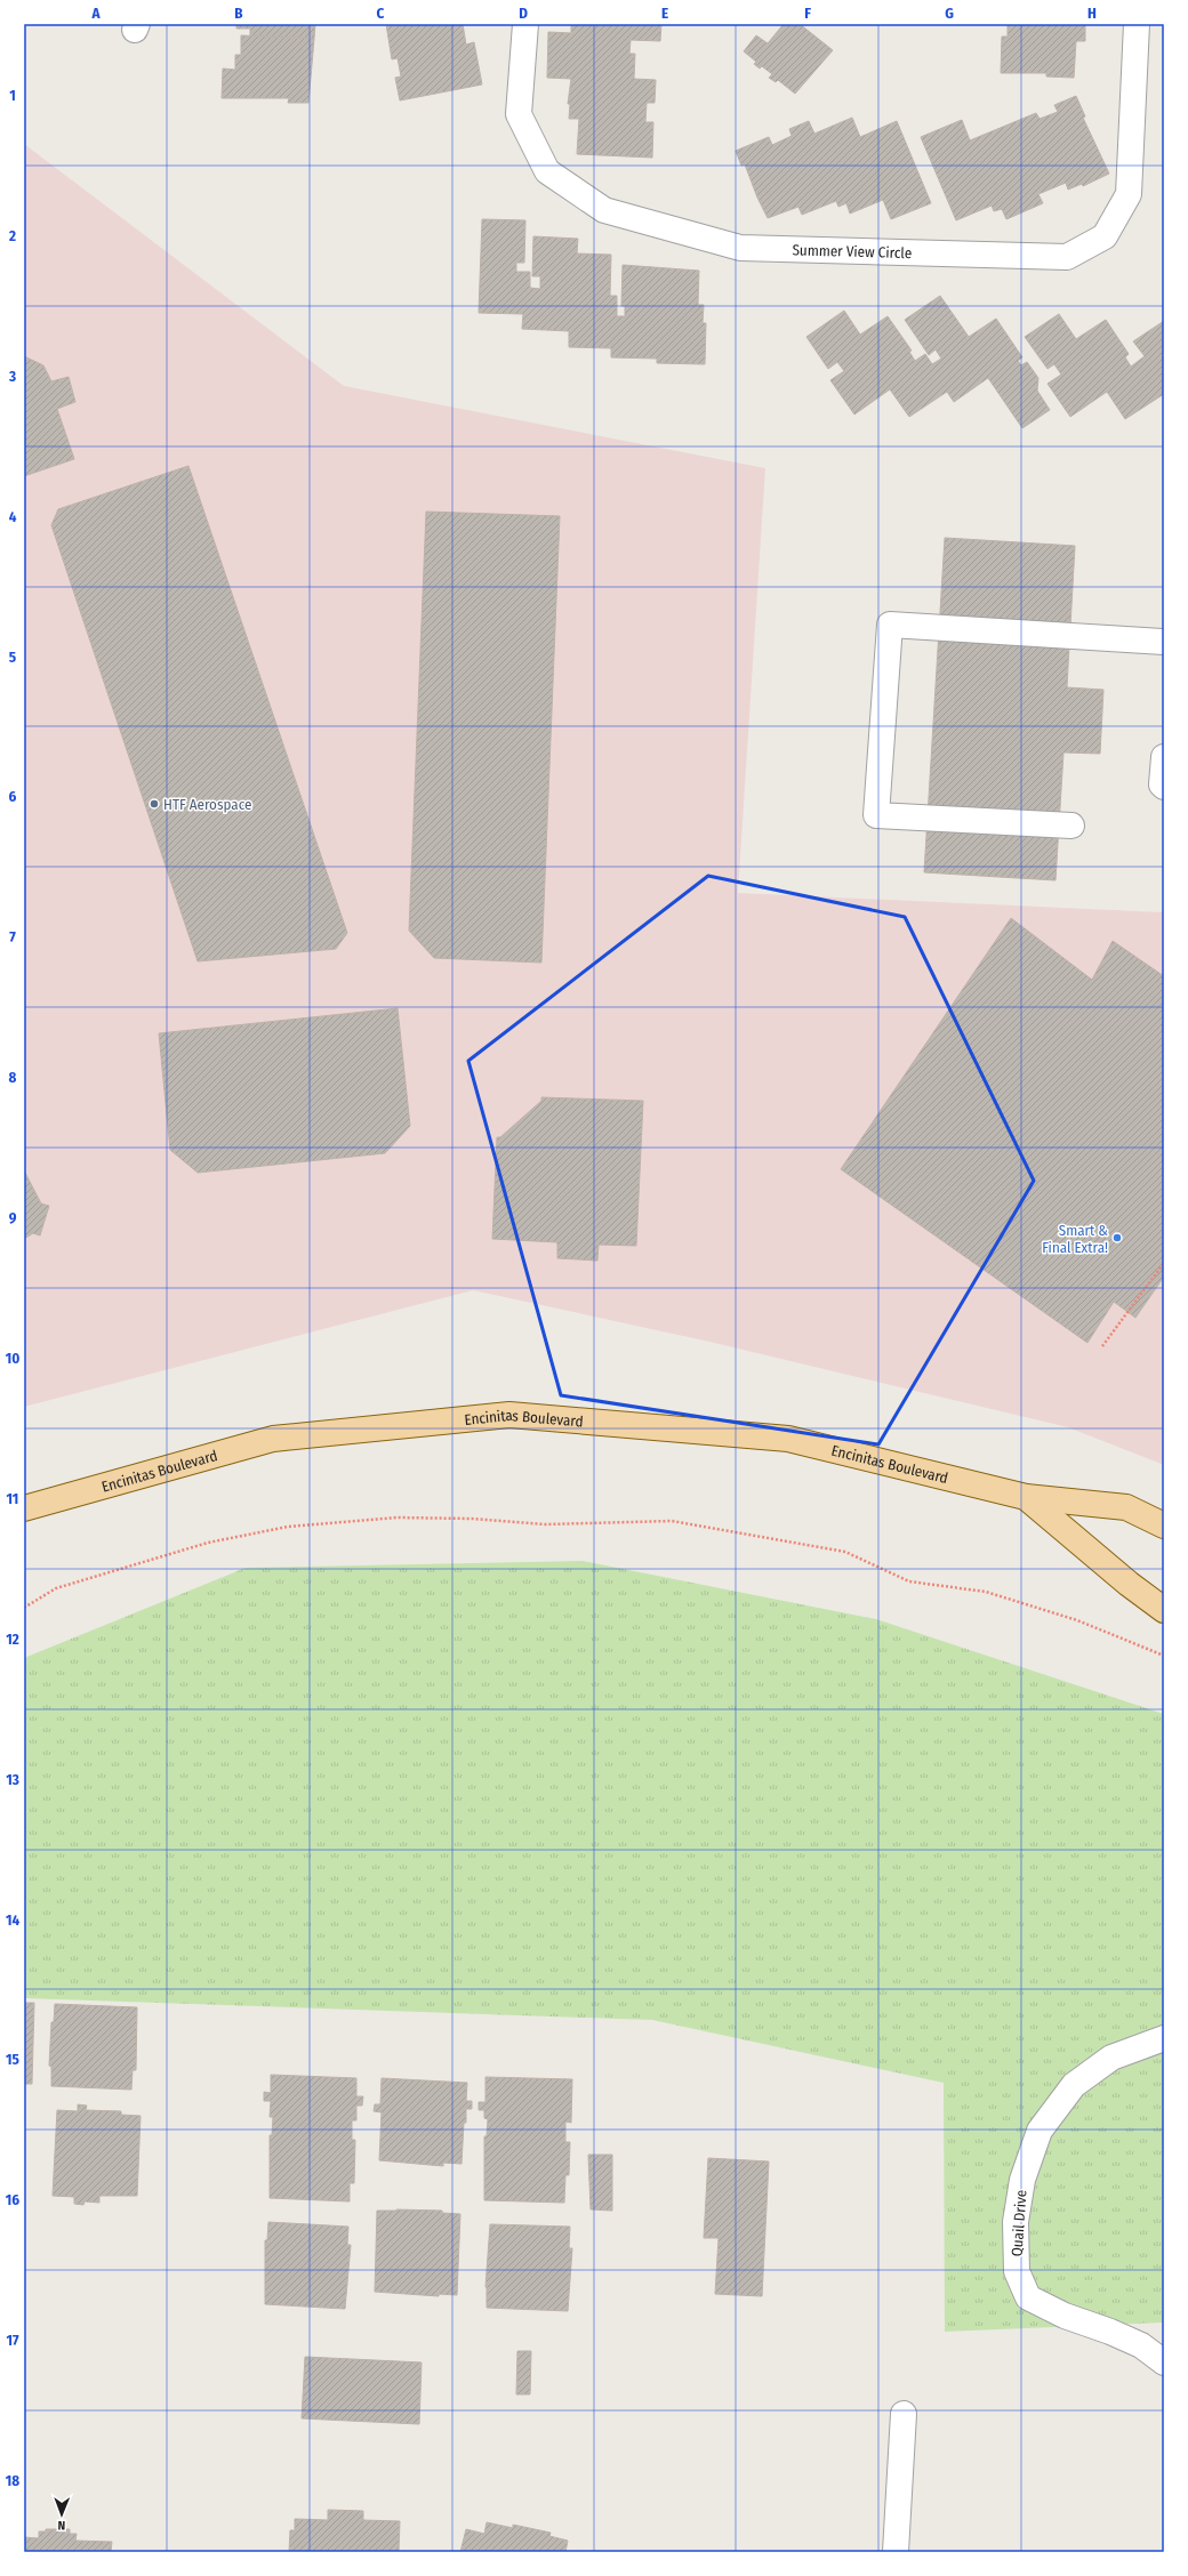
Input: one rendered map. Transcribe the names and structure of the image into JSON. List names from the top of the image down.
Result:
{
  "streets": {
    "main road": ["Encinitas Boulevard"],
    "street": ["Summer View Circle", "Quail Drive"]
  },
  "places": ["HTF Aerospace", "Smart & Final Extra!"],
  "north": "bottom",
  "grid": {
    "columns": [
      "A",
      "B",
      "C",
      "D",
      "E",
      "F",
      "G",
      "H"
    ],
    "rows": [
      "1",
      "2",
      "3",
      "4",
      "5",
      "6",
      "7",
      "8",
      "9",
      "10",
      "11",
      "12",
      "13",
      "14",
      "15",
      "16",
      "17",
      "18"
    ]
  }
}
